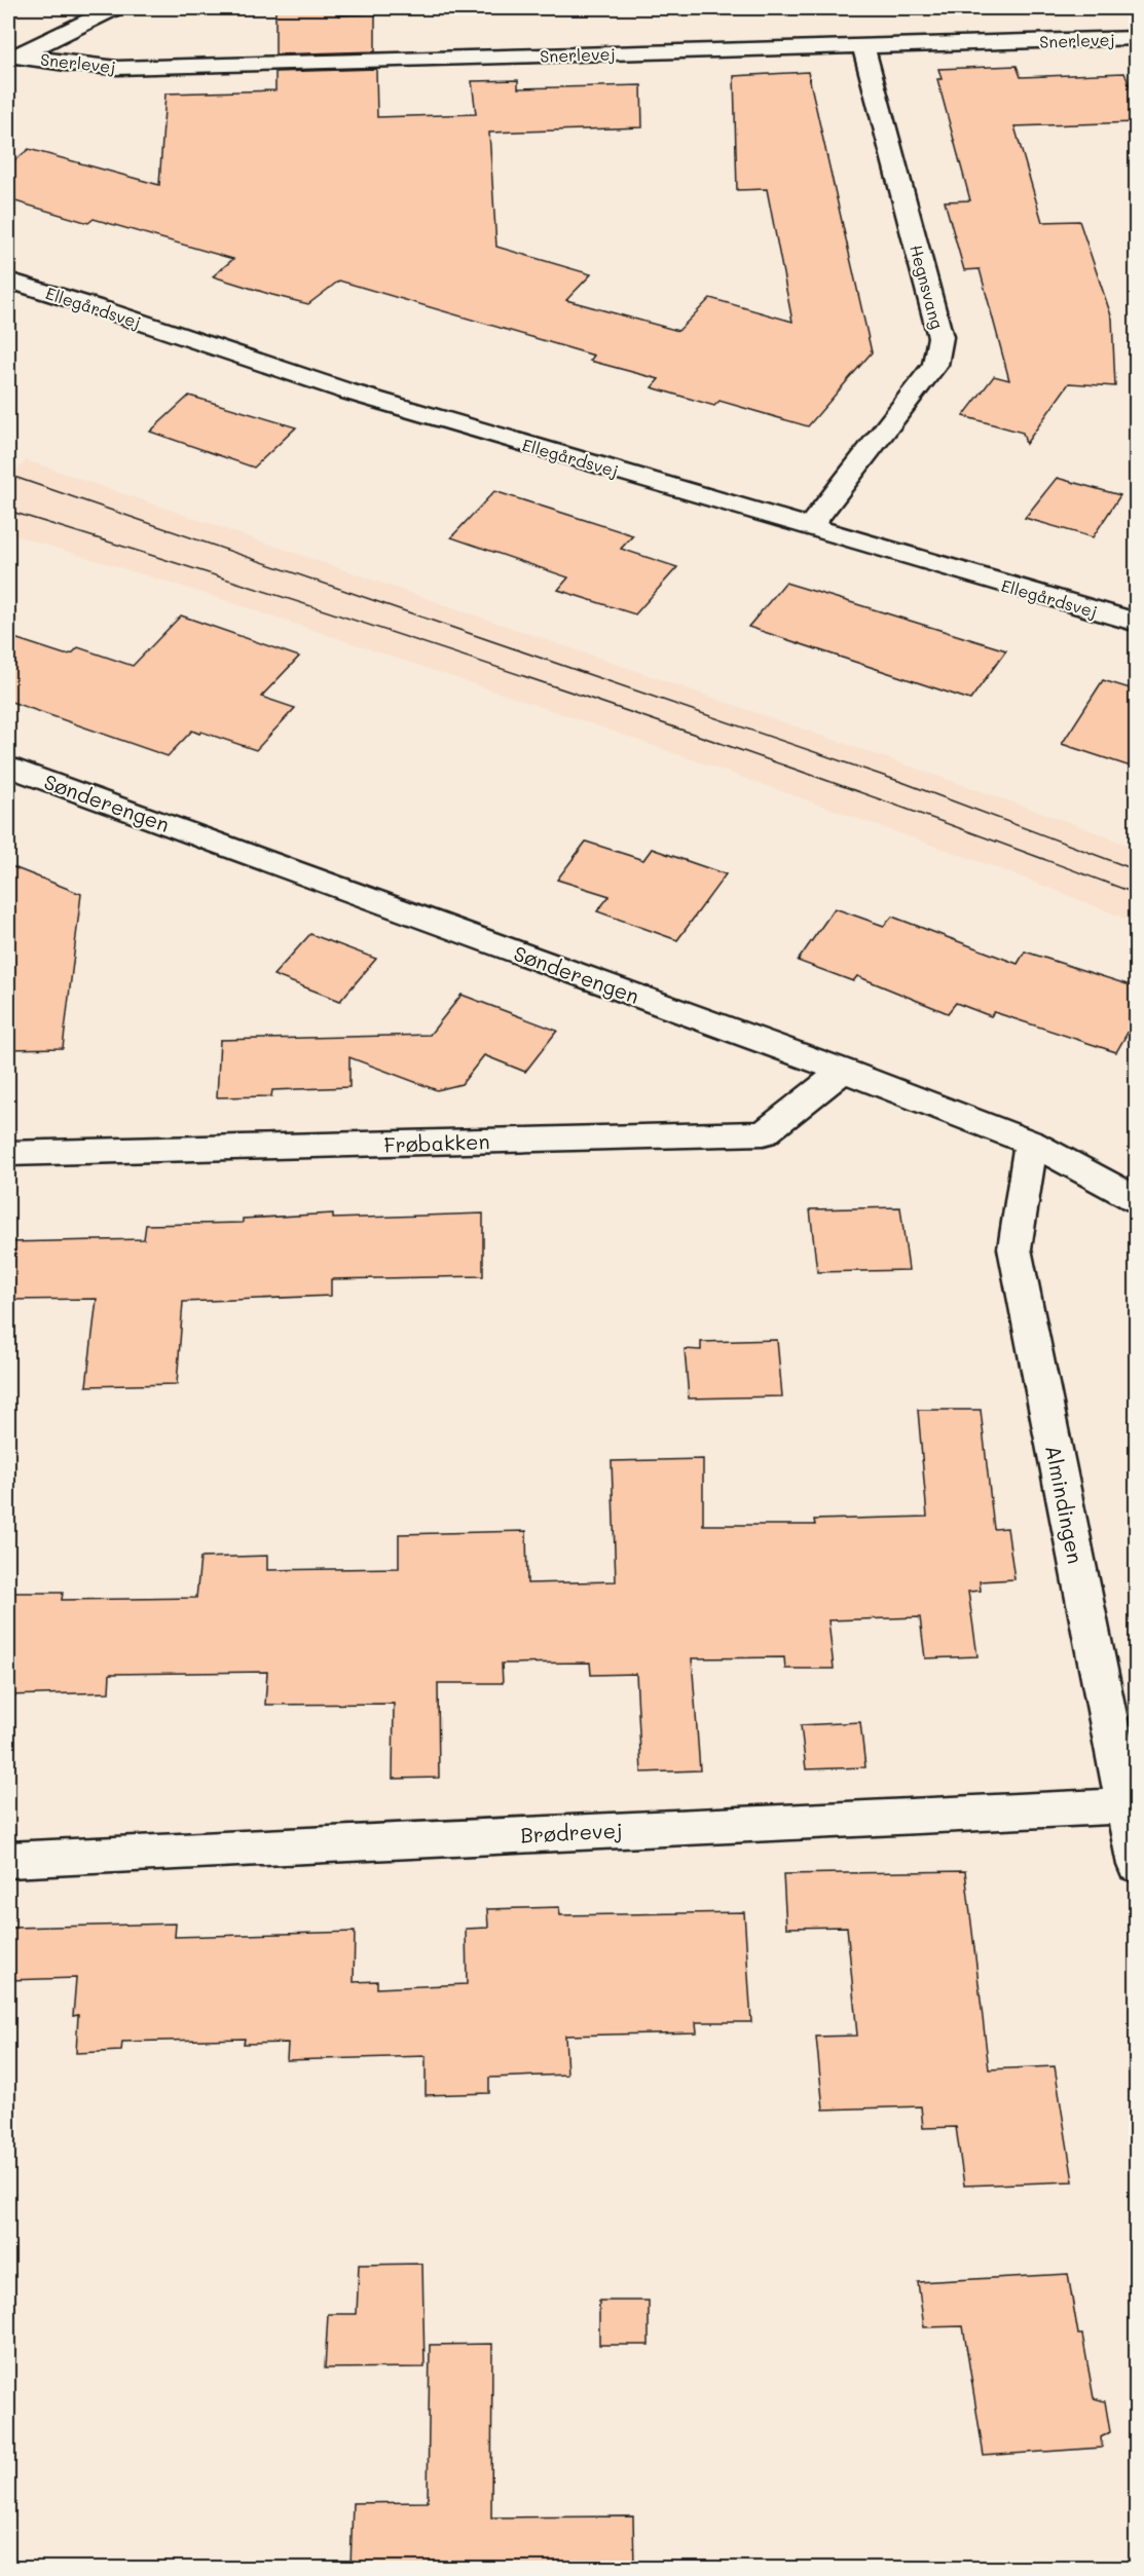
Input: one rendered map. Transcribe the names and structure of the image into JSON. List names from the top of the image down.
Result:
{
  "streets": {
    "street": [
      "Snerlevej",
      "Hegnsvang",
      "Ellegårdsvej",
      "Sønderengen",
      "Frøbakken",
      "Almindingen",
      "Brødrevej"
    ]
  },
  "crossings": [
    ["Snerlevej", "Hegnsvang"],
    ["Hegnsvang", "Ellegårdsvej"],
    ["Sønderengen", "Frøbakken"],
    ["Sønderengen", "Almindingen"],
    ["Almindingen", "Brødrevej"]
  ]
}
